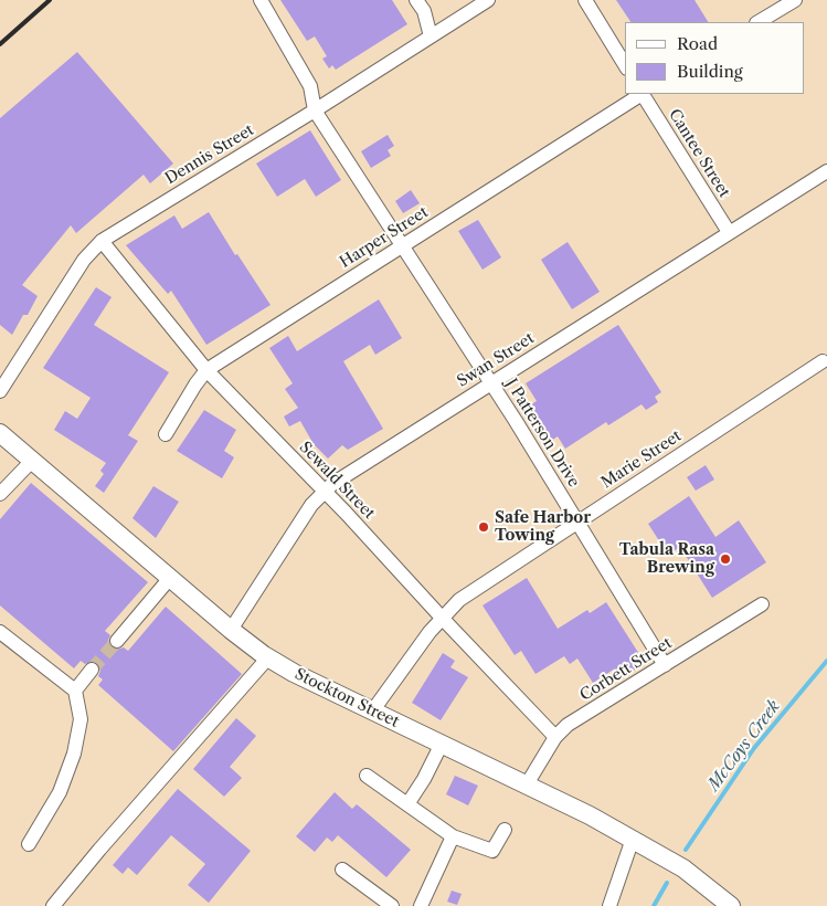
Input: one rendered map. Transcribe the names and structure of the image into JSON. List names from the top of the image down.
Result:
{
  "streets": {
    "main road": ["Stockton Street"],
    "street": [
      "Cantee Street",
      "Dennis Street",
      "Harper Street",
      "Swan Street",
      "J Patterson Drive",
      "Marie Street",
      "Sewald Street",
      "Corbett Street"
    ]
  },
  "crossings": [
    ["Cantee Street", "Swan Street"],
    ["Dennis Street", "J Patterson Drive"],
    ["Dennis Street", "Sewald Street"],
    ["Harper Street", "J Patterson Drive"],
    ["Harper Street", "Sewald Street"],
    ["Swan Street", "J Patterson Drive"],
    ["Swan Street", "Sewald Street"],
    ["Swan Street", "Stockton Street"],
    ["J Patterson Drive", "Marie Street"],
    ["J Patterson Drive", "Corbett Street"],
    ["Marie Street", "Sewald Street"],
    ["Marie Street", "Stockton Street"],
    ["Sewald Street", "Corbett Street"],
    ["Corbett Street", "Stockton Street"]
  ],
  "water": ["McCoys Creek"],
  "places": ["Safe Harbor Towing", "Tabula Rasa Brewing"],
  "legend": ["Road", "Building"]
}
